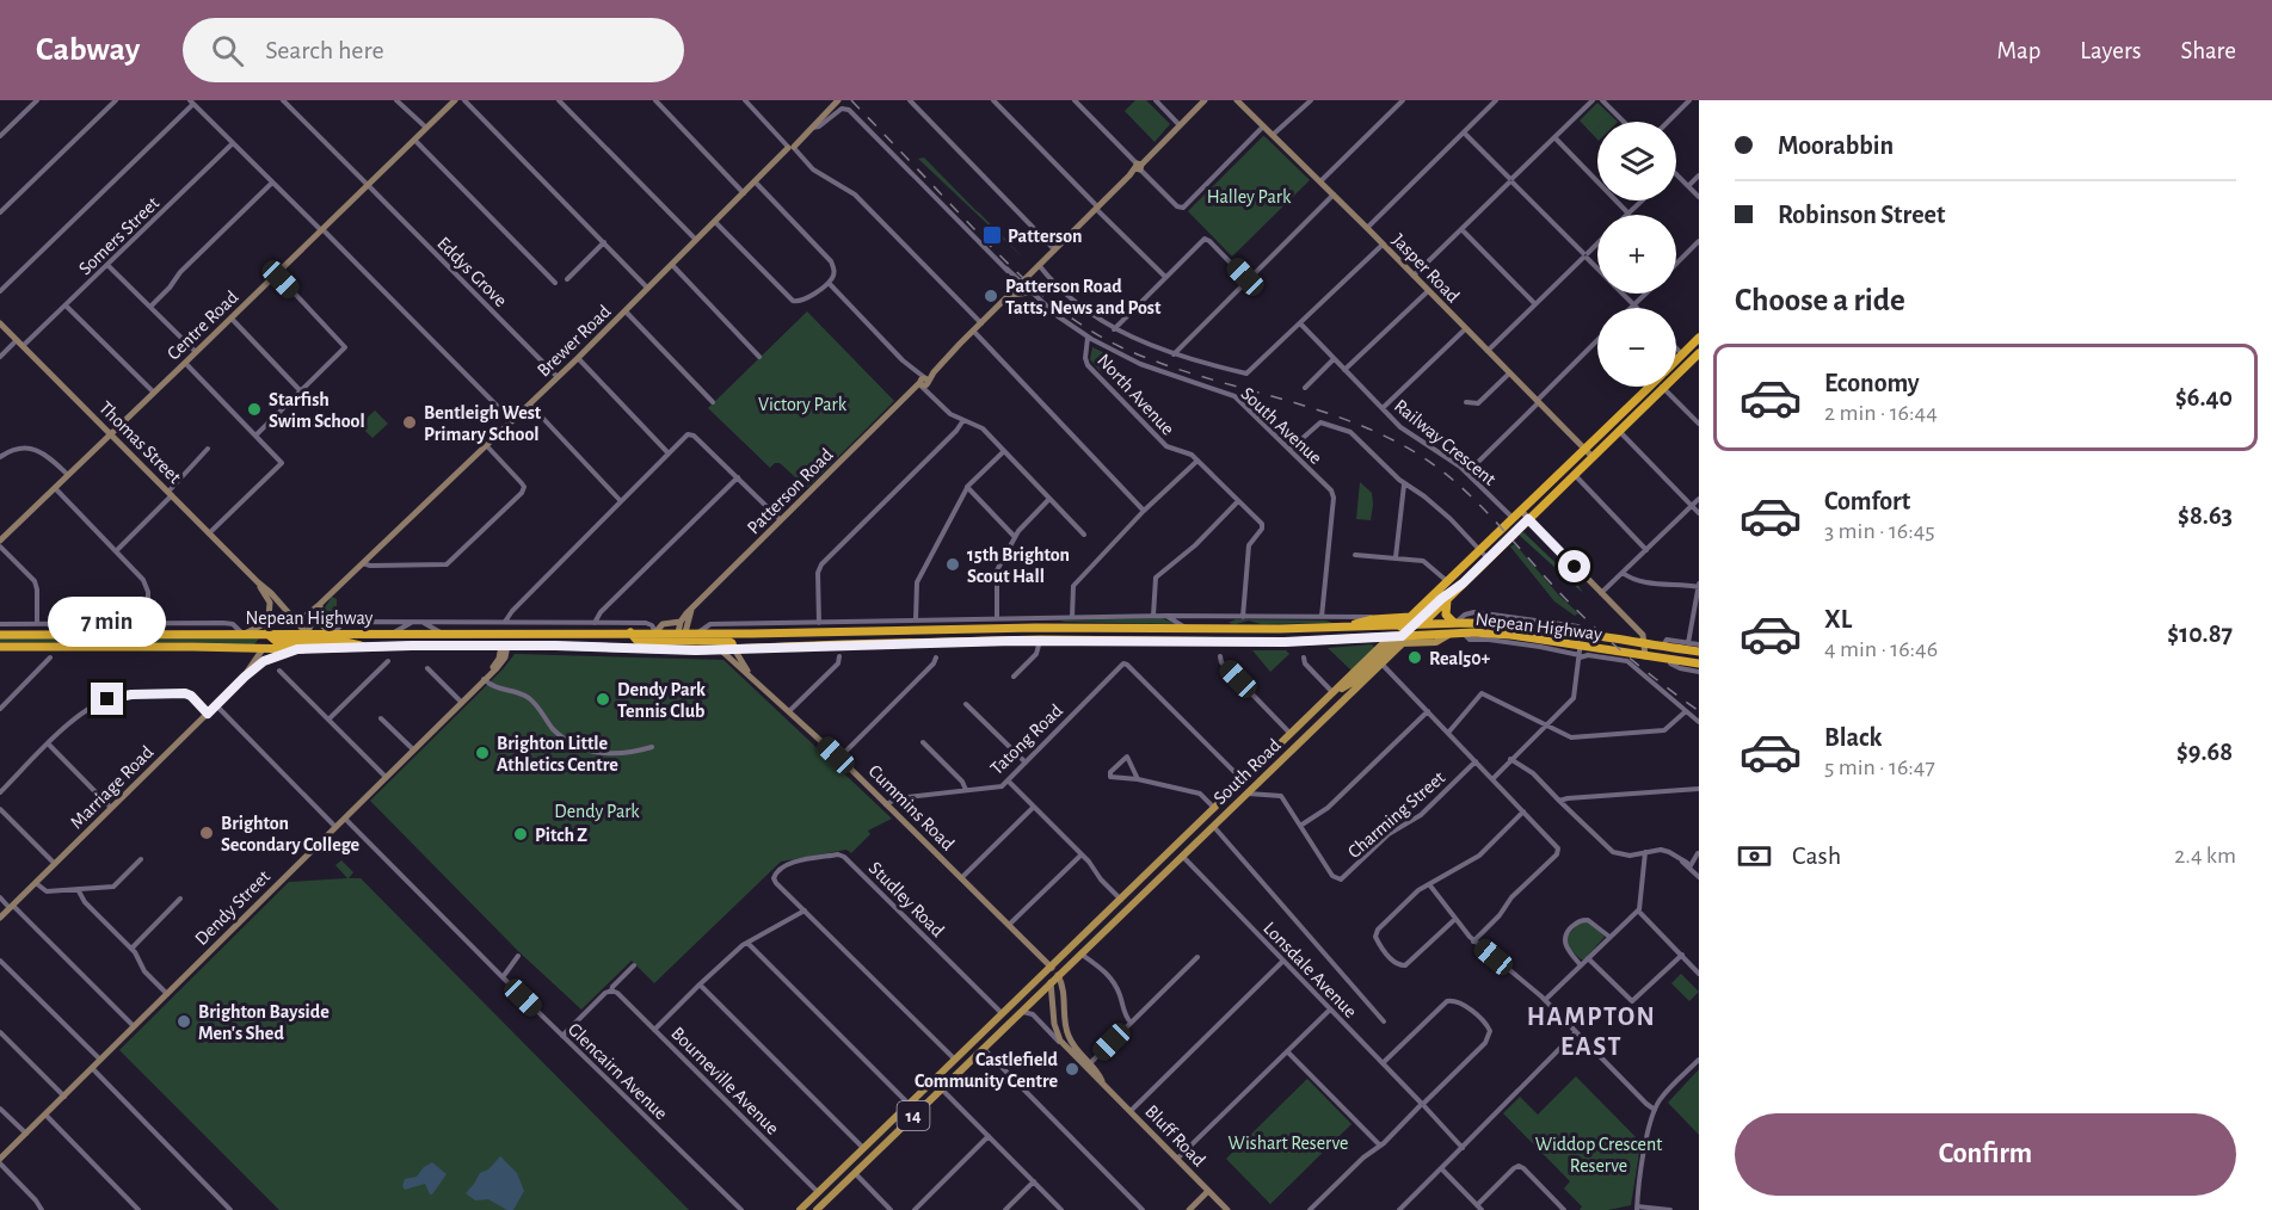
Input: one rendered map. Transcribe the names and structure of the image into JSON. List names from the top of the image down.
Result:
{
  "streets": {
    "highway": ["Nepean Highway", "South Road", "14"],
    "street": [
      "Somers Street",
      "Jasper Road",
      "Eddys Grove",
      "Centre Road",
      "Brewer Road",
      "North Avenue",
      "South Avenue",
      "Thomas Street",
      "Railway Crescent",
      "Patterson Road",
      "Tatong Road",
      "Marriage Road",
      "Cummins Road",
      "Charming Street",
      "Studley Road",
      "Dendy Street",
      "Lonsdale Avenue",
      "Glencairn Avenue",
      "Bourneville Avenue",
      "Bluff Road"
    ]
  },
  "crossings": [
    ["Somers Street", "Thomas Street"],
    ["Eddys Grove", "Centre Road"],
    ["Eddys Grove", "Brewer Road"],
    ["Centre Road", "Thomas Street"],
    ["Brewer Road", "North Avenue"],
    ["Brewer Road", "Thomas Street"],
    ["Brewer Road", "Nepean Highway"],
    ["Brewer Road", "Marriage Road"],
    ["North Avenue", "South Avenue"],
    ["North Avenue", "Patterson Road"],
    ["Thomas Street", "Nepean Highway"],
    ["Thomas Street", "Marriage Road"],
    ["Patterson Road", "Nepean Highway"],
    ["Nepean Highway", "South Road"],
    ["Nepean Highway", "Marriage Road"],
    ["Nepean Highway", "Cummins Road"],
    ["Nepean Highway", "Dendy Street"],
    ["Tatong Road", "South Road"],
    ["Tatong Road", "Cummins Road"],
    ["South Road", "Cummins Road"],
    ["South Road", "Charming Street"],
    ["South Road", "Studley Road"],
    ["South Road", "Lonsdale Avenue"],
    ["South Road", "Bourneville Avenue"],
    ["South Road", "Bluff Road"],
    ["Dendy Street", "Glencairn Avenue"]
  ],
  "districts": ["HAMPTON EAST"],
  "parks": [
    "Halley Park",
    "Victory Park",
    "Dendy Park",
    "Wishart Reserve",
    "Widdop Crescent Reserve"
  ],
  "places": {
    "transit": ["Patterson"],
    "other": [
      "Patterson Road Tatts, News and Post",
      "Starfish Swim School",
      "Bentleigh West Primary School",
      "15th Brighton Scout Hall",
      "Real50+",
      "Dendy Park Tennis Club",
      "Brighton Little Athletics Centre",
      "Brighton Secondary College",
      "Pitch Z",
      "Brighton Bayside Men's Shed",
      "Castlefield Community Centre"
    ]
  },
  "page": {
    "header": "Cabway",
    "search": "Search here",
    "nav": ["Map", "Layers", "Share"],
    "banner": ["Moorabbin", "Robinson Street"],
    "map_buttons": ["+", "−"],
    "heading": "Choose a ride",
    "list": [
      {
        "name": "Economy",
        "note": "2 min · 16:44",
        "value": "$6.40"
      },
      {
        "name": "Comfort",
        "note": "3 min · 16:45",
        "value": "$8.63"
      },
      {
        "name": "XL",
        "note": "4 min · 16:46",
        "value": "$10.87"
      },
      {
        "name": "Black",
        "note": "5 min · 16:47",
        "value": "$9.68"
      }
    ],
    "bubble": "7 min",
    "pay": ["Cash", "2.4 km"],
    "buttons": "Confirm"
  }
}
